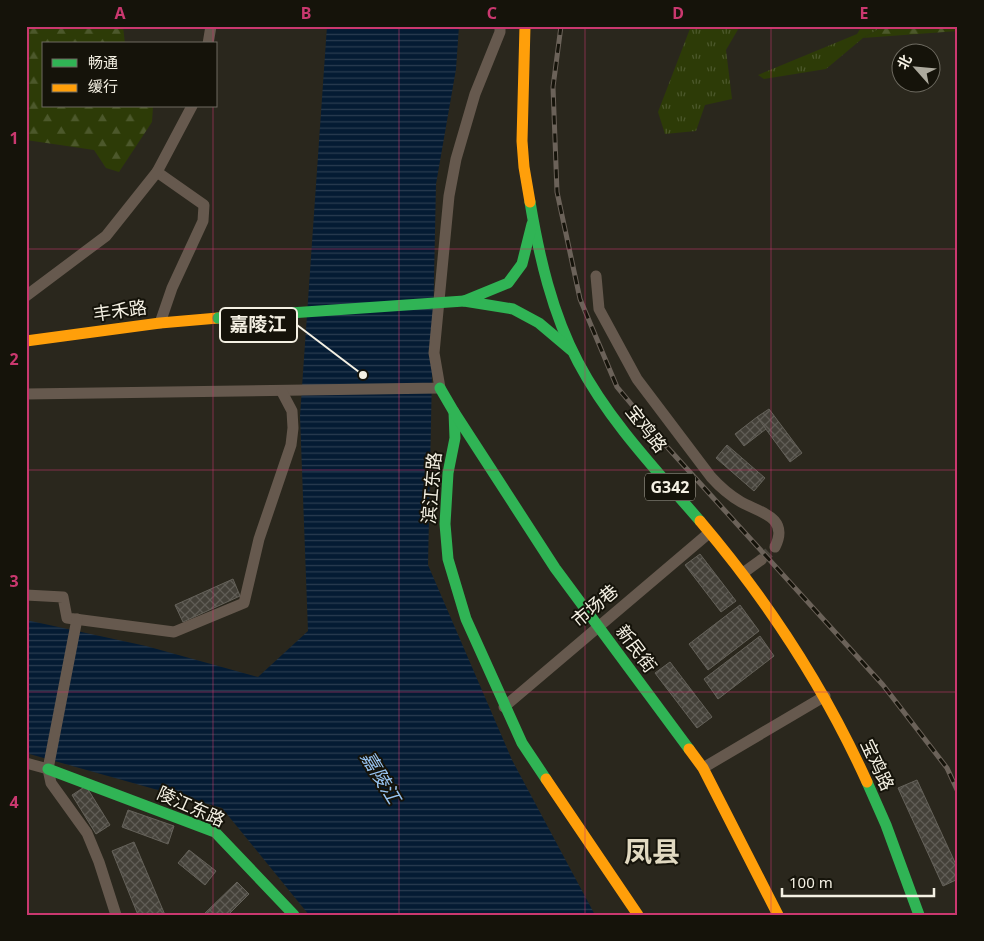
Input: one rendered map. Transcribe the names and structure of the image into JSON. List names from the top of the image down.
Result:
{
  "streets": {
    "main road": [
      "丰禾路",
      "宝鸡路",
      "G342",
      "滨江东路",
      "新民街",
      "陵江东路"
    ],
    "street": ["市场巷"]
  },
  "crossings": [
    ["宝鸡路", "市场巷"],
    ["滨江东路", "市场巷"],
    ["滨江东路", "新民街"],
    ["市场巷", "新民街"]
  ],
  "districts": ["凤县"],
  "water": ["嘉陵江"],
  "places": ["嘉陵江"],
  "legend": ["畅通", "缓行"],
  "scale_bar": "100 m",
  "north": "top left",
  "grid": {
    "columns": [
      "A",
      "B",
      "C",
      "D",
      "E"
    ],
    "rows": [
      "1",
      "2",
      "3",
      "4"
    ]
  }
}
